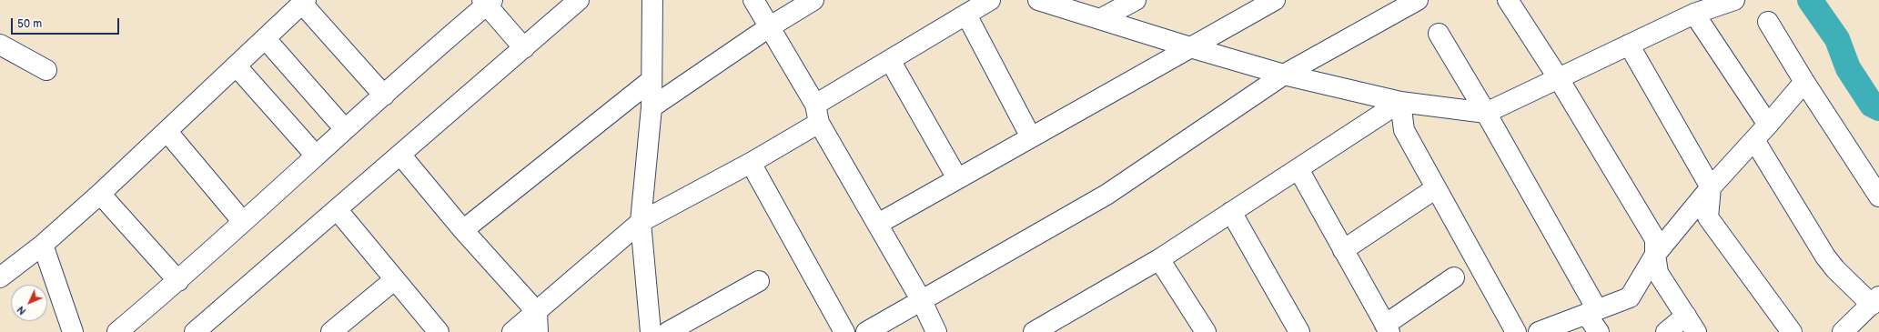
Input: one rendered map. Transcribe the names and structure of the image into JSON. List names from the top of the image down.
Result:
{
  "scale_bar": "50 m",
  "north": "bottom left"
}
